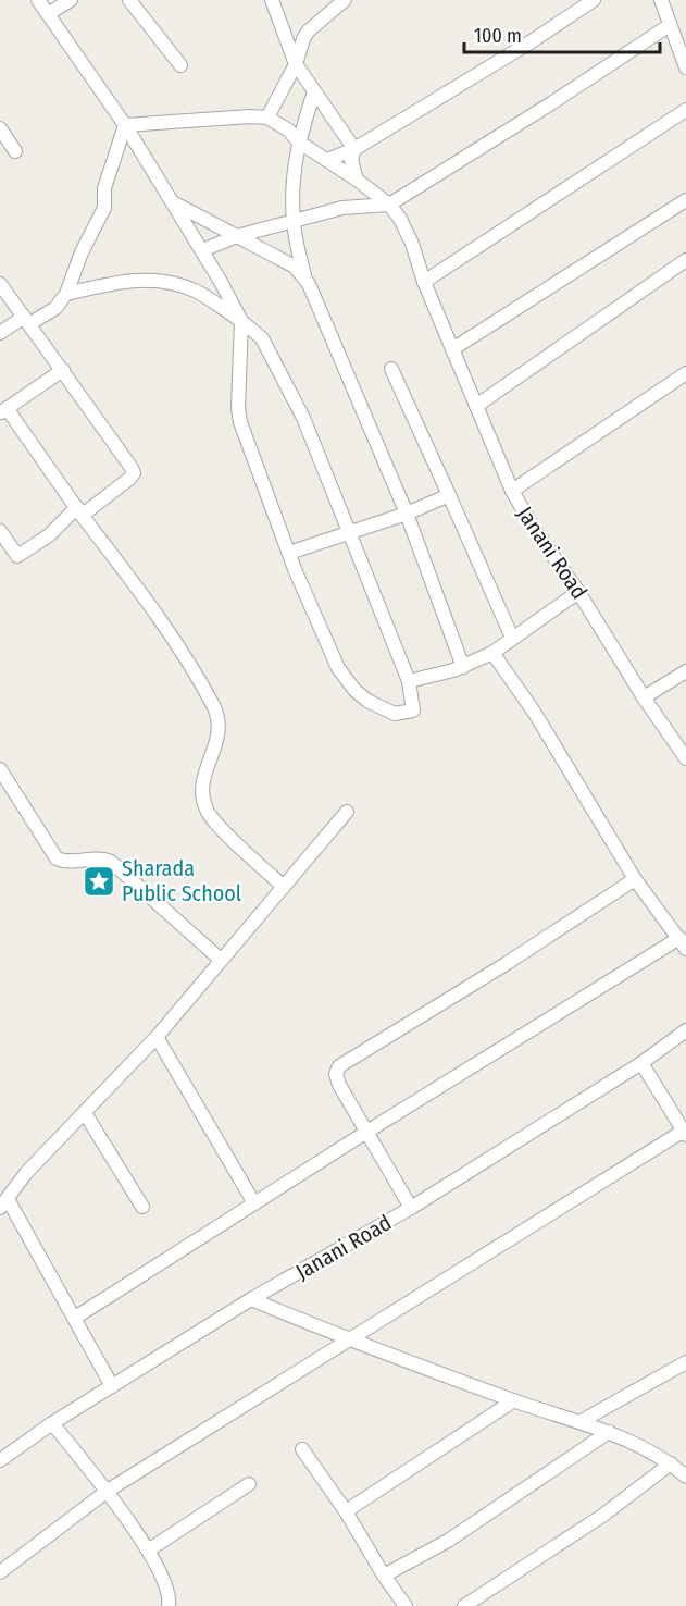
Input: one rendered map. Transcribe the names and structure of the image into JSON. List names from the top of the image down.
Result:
{
  "streets": {
    "street": ["Janani Road"]
  },
  "places": {
    "place": ["Sharada Public School"]
  },
  "scale_bar": "100 m"
}
